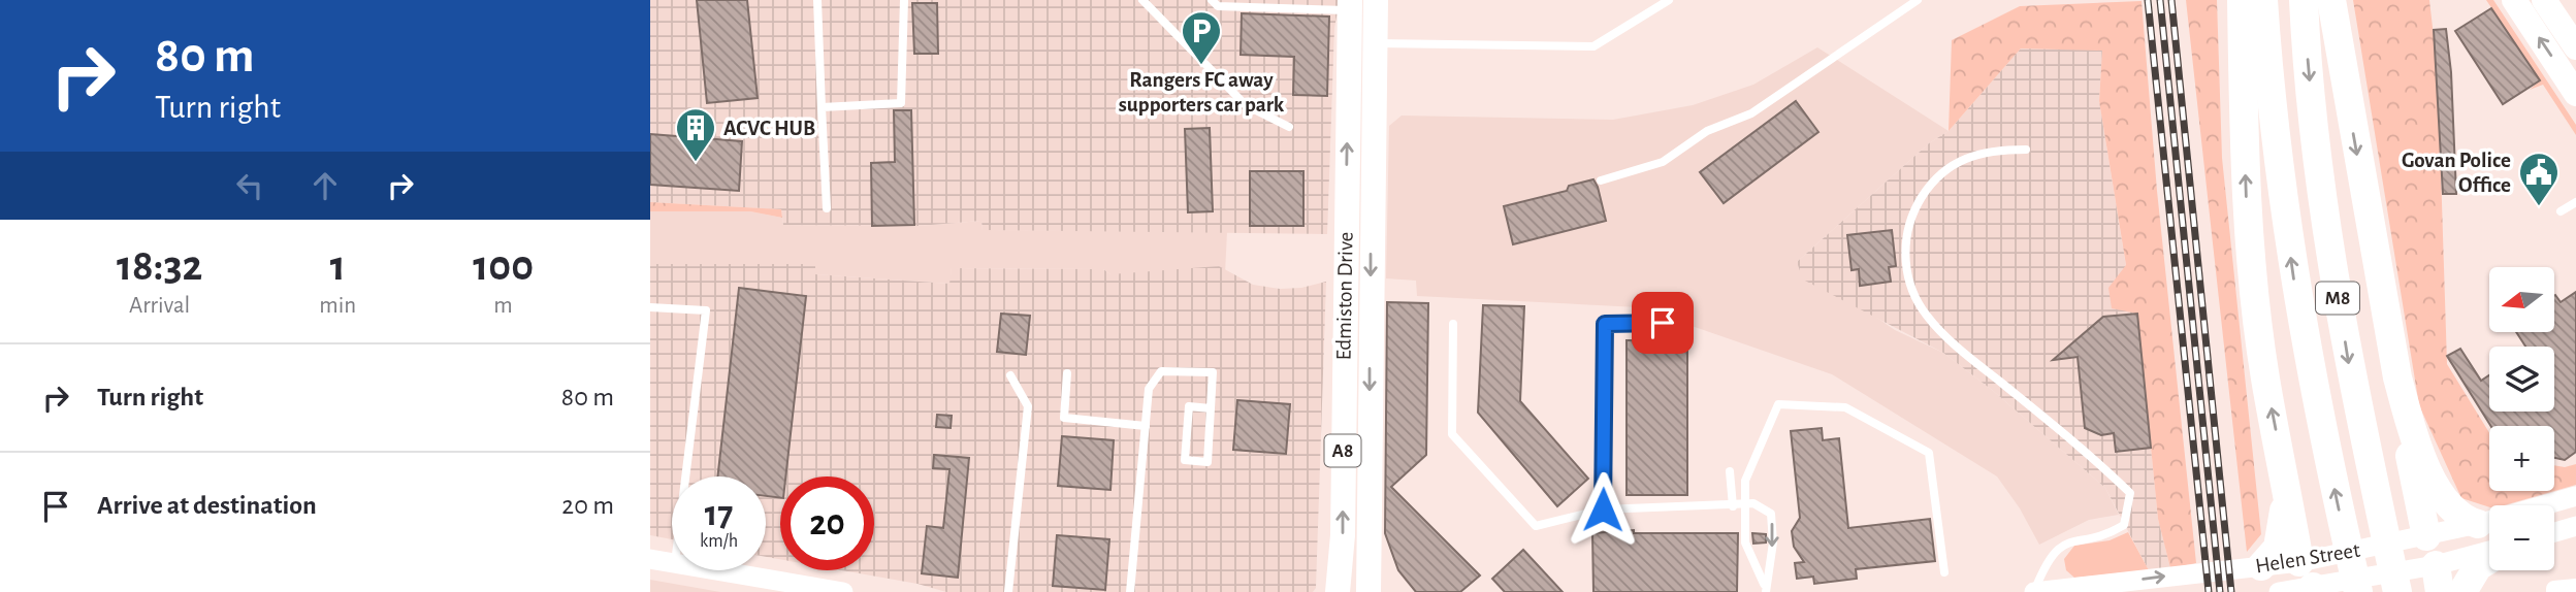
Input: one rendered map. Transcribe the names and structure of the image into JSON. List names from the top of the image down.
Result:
{
  "streets": {
    "highway": ["M8"],
    "main road": ["Edmiston Drive", "A8"],
    "street": ["Helen Street"]
  },
  "crossings": [
    ["M8", "Helen Street"]
  ],
  "places": {
    "parking": ["Rangers FC away supporters car park"],
    "building": ["ACVC HUB"],
    "public building": ["Govan Police Office"]
  },
  "north": "left",
  "page": {
    "turn": ["80 m", "Turn right"],
    "eta": [
      "18:32",
      "Arrival",
      "1",
      "min",
      "100",
      "m"
    ],
    "map_buttons": ["+", "−"],
    "list": [
      {
        "name": "Turn right",
        "value": "80 m"
      },
      {
        "name": "Arrive at destination",
        "value": "20 m"
      }
    ],
    "speed": "17 km/h",
    "limit": "20"
  }
}
